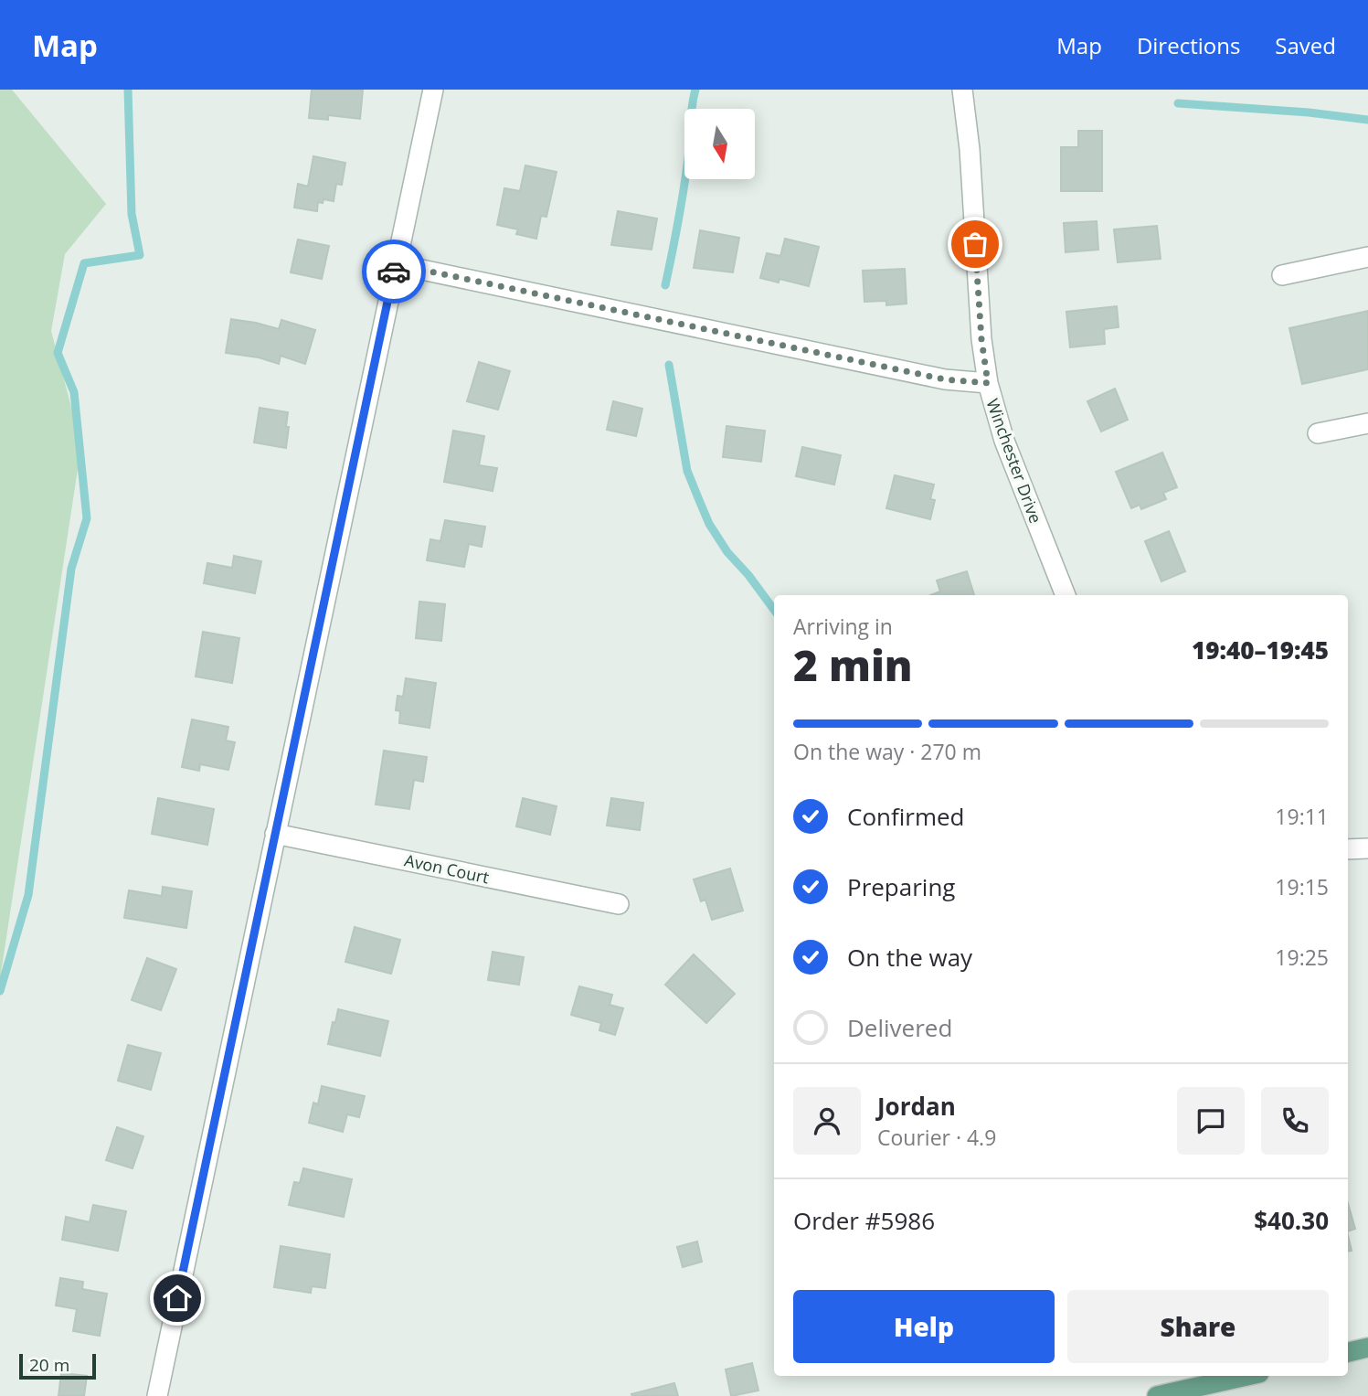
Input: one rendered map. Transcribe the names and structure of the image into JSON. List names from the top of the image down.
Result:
{
  "streets": {
    "street": ["Winchester Drive", "Avon Court"]
  },
  "scale_bar": "20 m",
  "north": "bottom",
  "page": {
    "header": "Map",
    "nav": ["Map", "Directions", "Saved"],
    "heading": ["2 min", "Arriving in", "19:40–19:45"],
    "panel": [
      "Jordan",
      "Courier · 4.9",
      "Order #5986",
      "$40.30"
    ],
    "bar": "On the way · 270 m",
    "list": [
      ["Confirmed", "19:11"],
      ["Preparing", "19:15"],
      ["On the way", "19:25"],
      "Delivered"
    ],
    "buttons": ["Help", "Share"],
    "scale": "20 m"
  }
}
